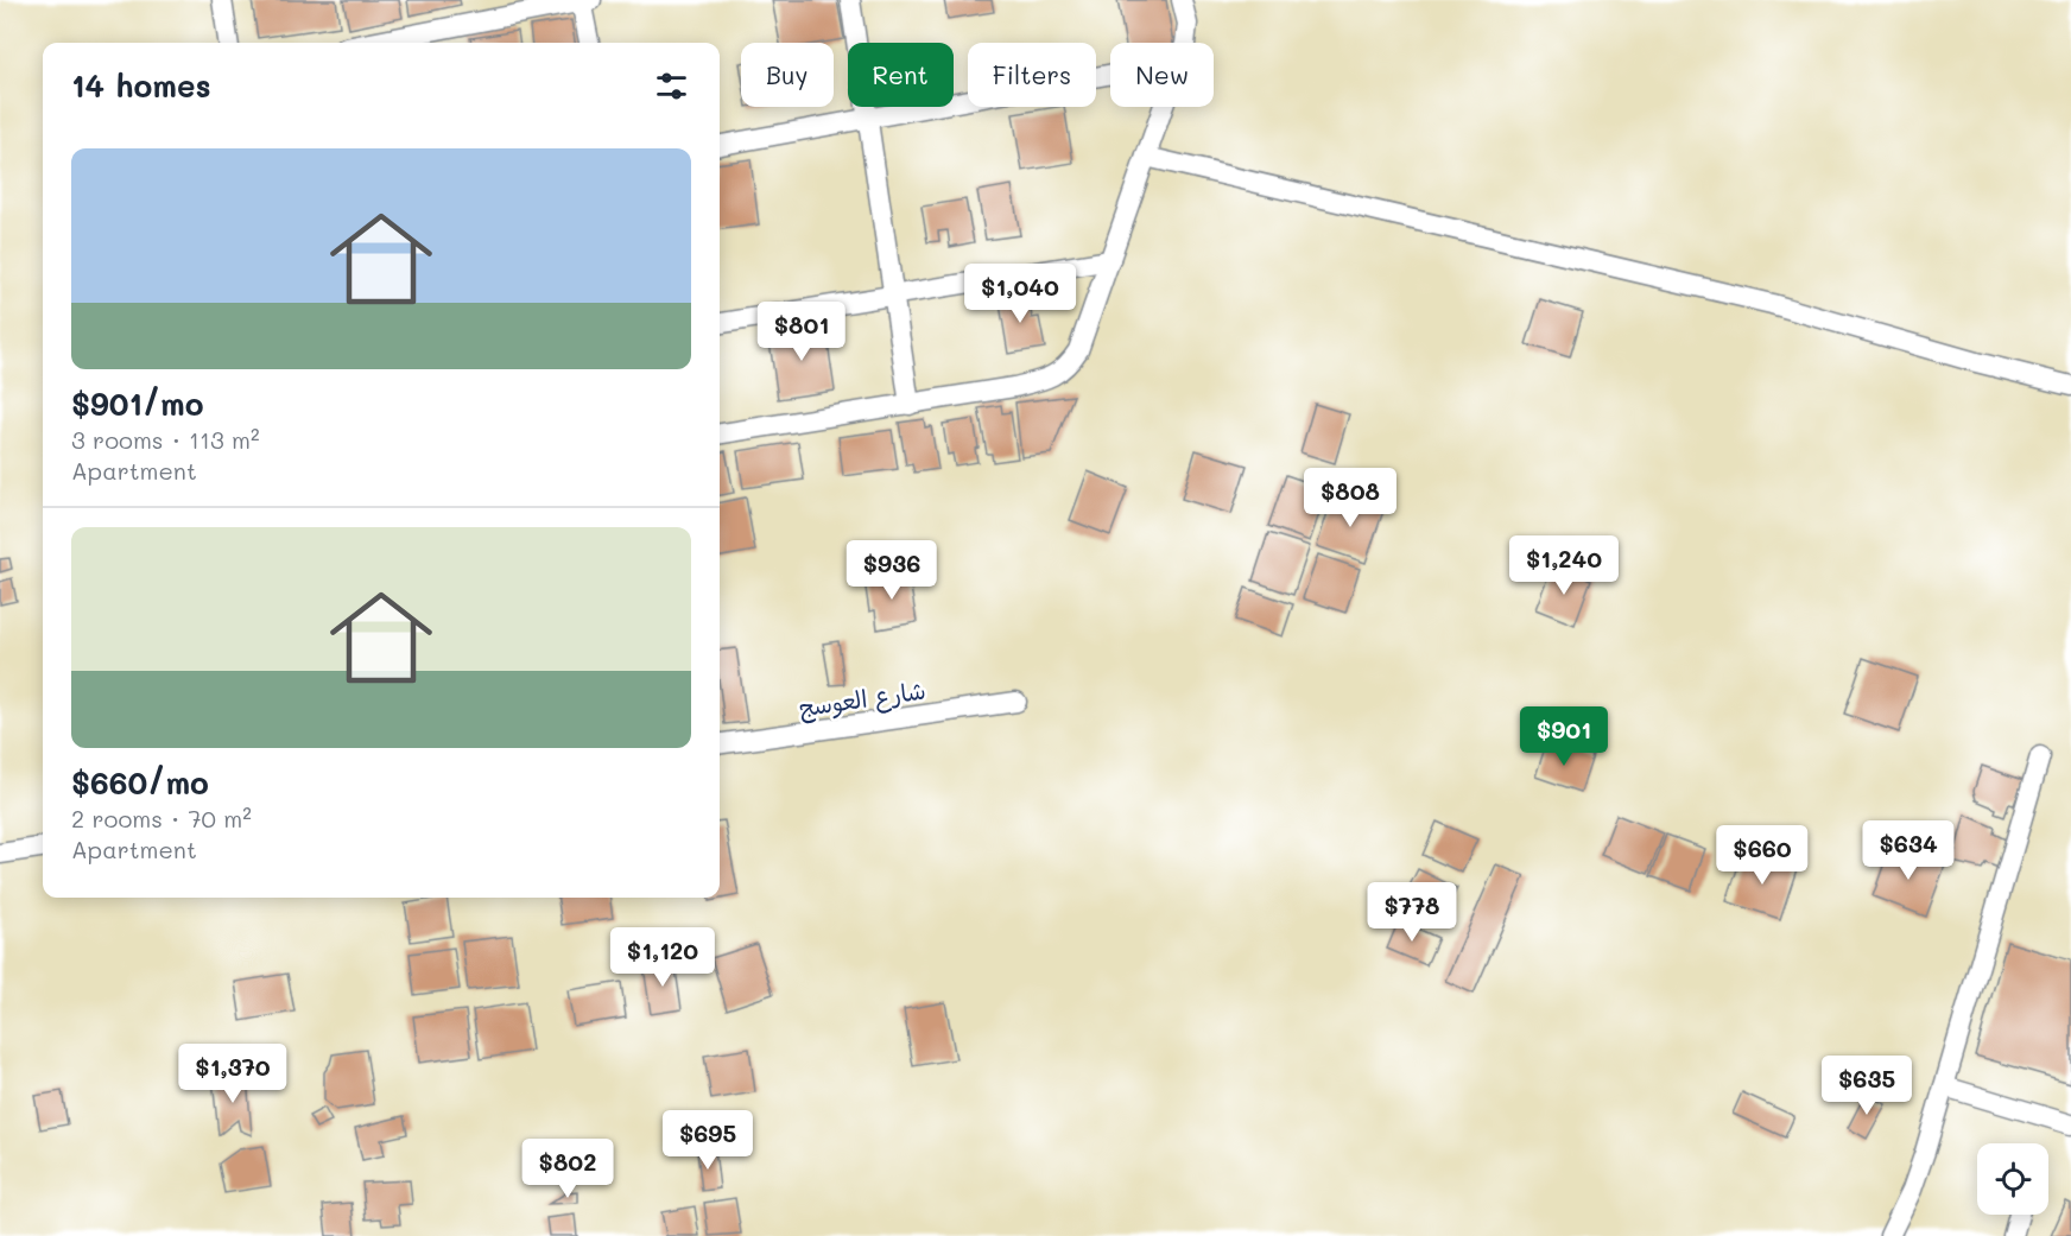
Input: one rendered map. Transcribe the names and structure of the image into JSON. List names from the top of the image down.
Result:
{
  "streets": {
    "street": ["شارع العوسج"]
  },
  "page": {
    "chip": [
      "Buy",
      "Rent",
      "Filters",
      "New"
    ],
    "heading": "14 homes",
    "list": [
      {
        "name": "$901/mo",
        "note": "3 rooms · 113 m² · Apartment"
      },
      {
        "name": "$660/mo",
        "note": "2 rooms · 70 m² · Apartment"
      }
    ],
    "price": [
      "$1,040",
      "$801",
      "$808",
      "$1,240",
      "$936",
      "$901",
      "$634",
      "$660",
      "$778",
      "$1,120",
      "$1,370",
      "$635",
      "$695",
      "$802"
    ]
  }
}
